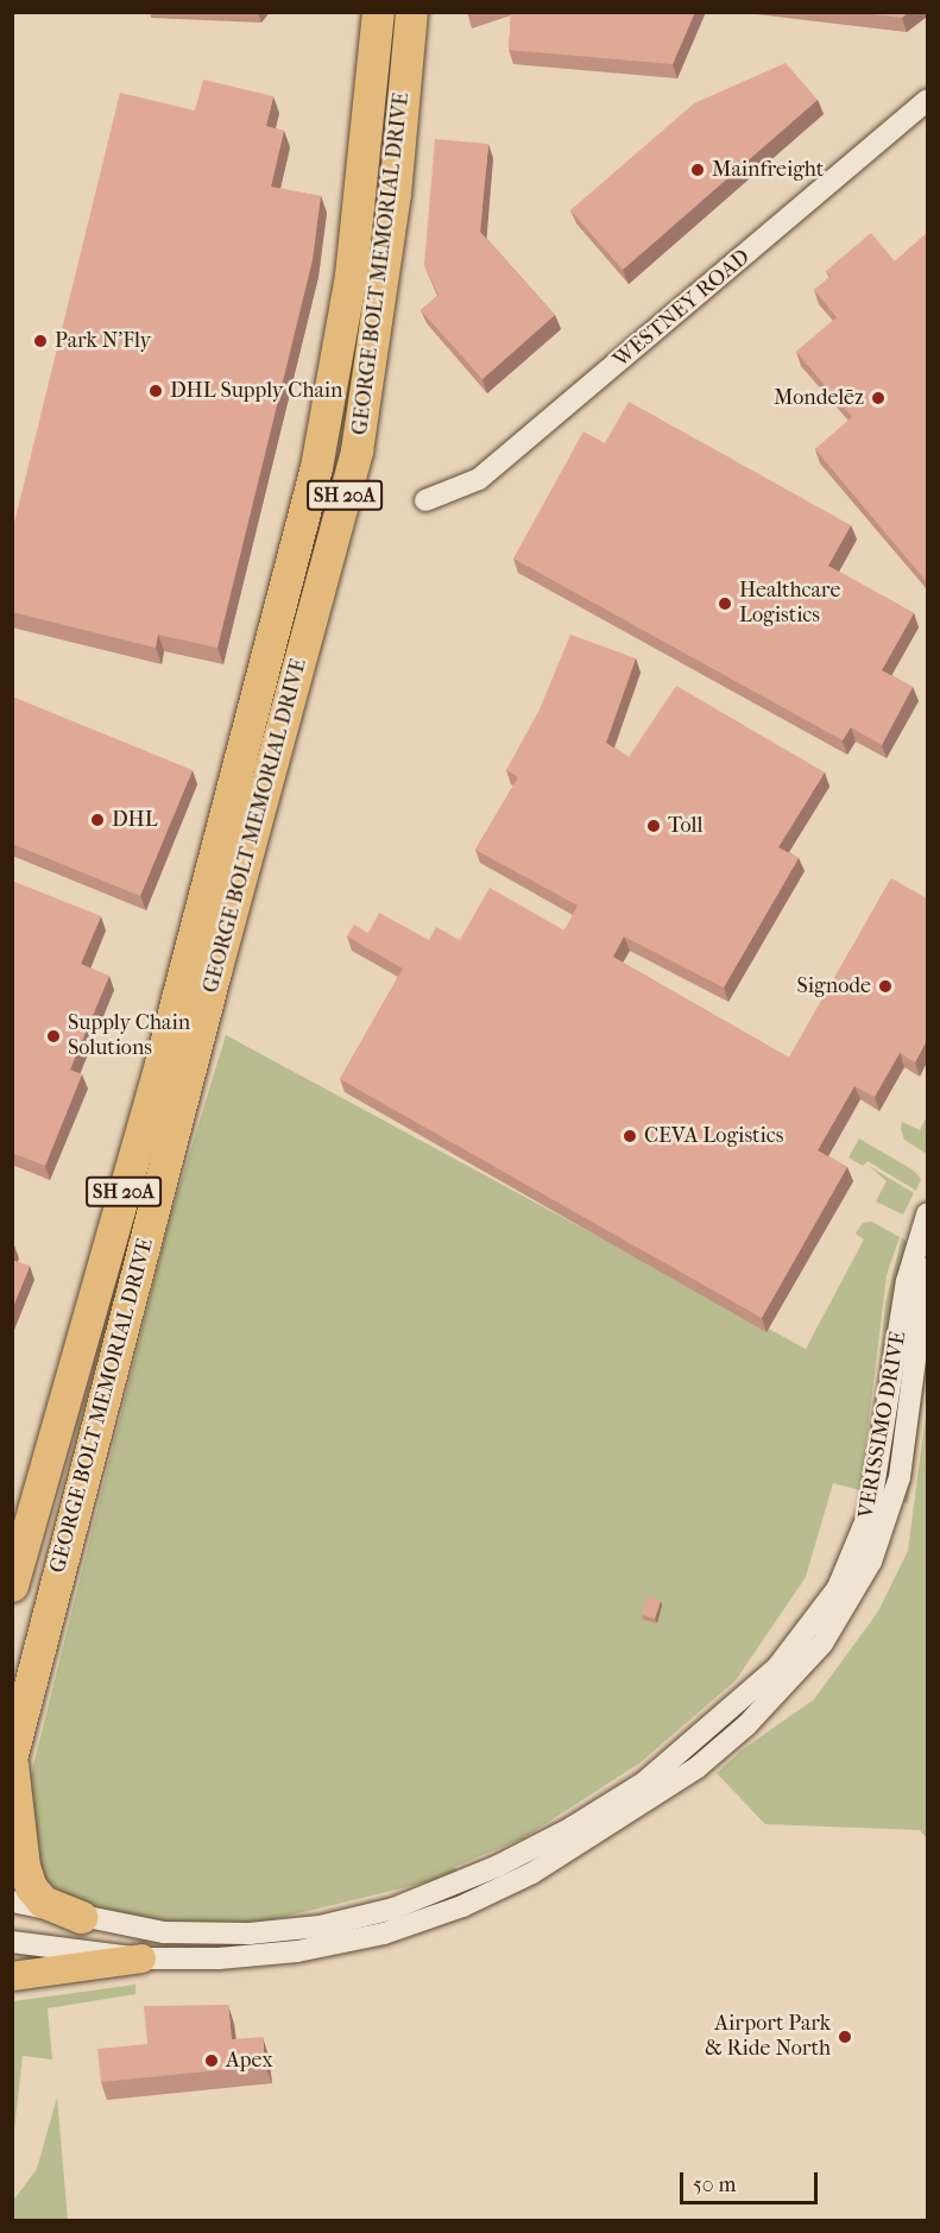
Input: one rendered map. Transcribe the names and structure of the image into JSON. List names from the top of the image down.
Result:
{
  "streets": {
    "highway": ["GEORGE BOLT MEMORIAL DRIVE", "SH 20A"],
    "street": ["WESTNEY ROAD", "VERISSIMO DRIVE"]
  },
  "places": [
    "Mainfreight",
    "Park N'Fly",
    "DHL Supply Chain",
    "Mondelēz",
    "Healthcare Logistics",
    "DHL",
    "Toll",
    "Signode",
    "Supply Chain Solutions",
    "CEVA Logistics",
    "Airport Park & Ride North",
    "Apex"
  ],
  "scale_bar": "50 m"
}
